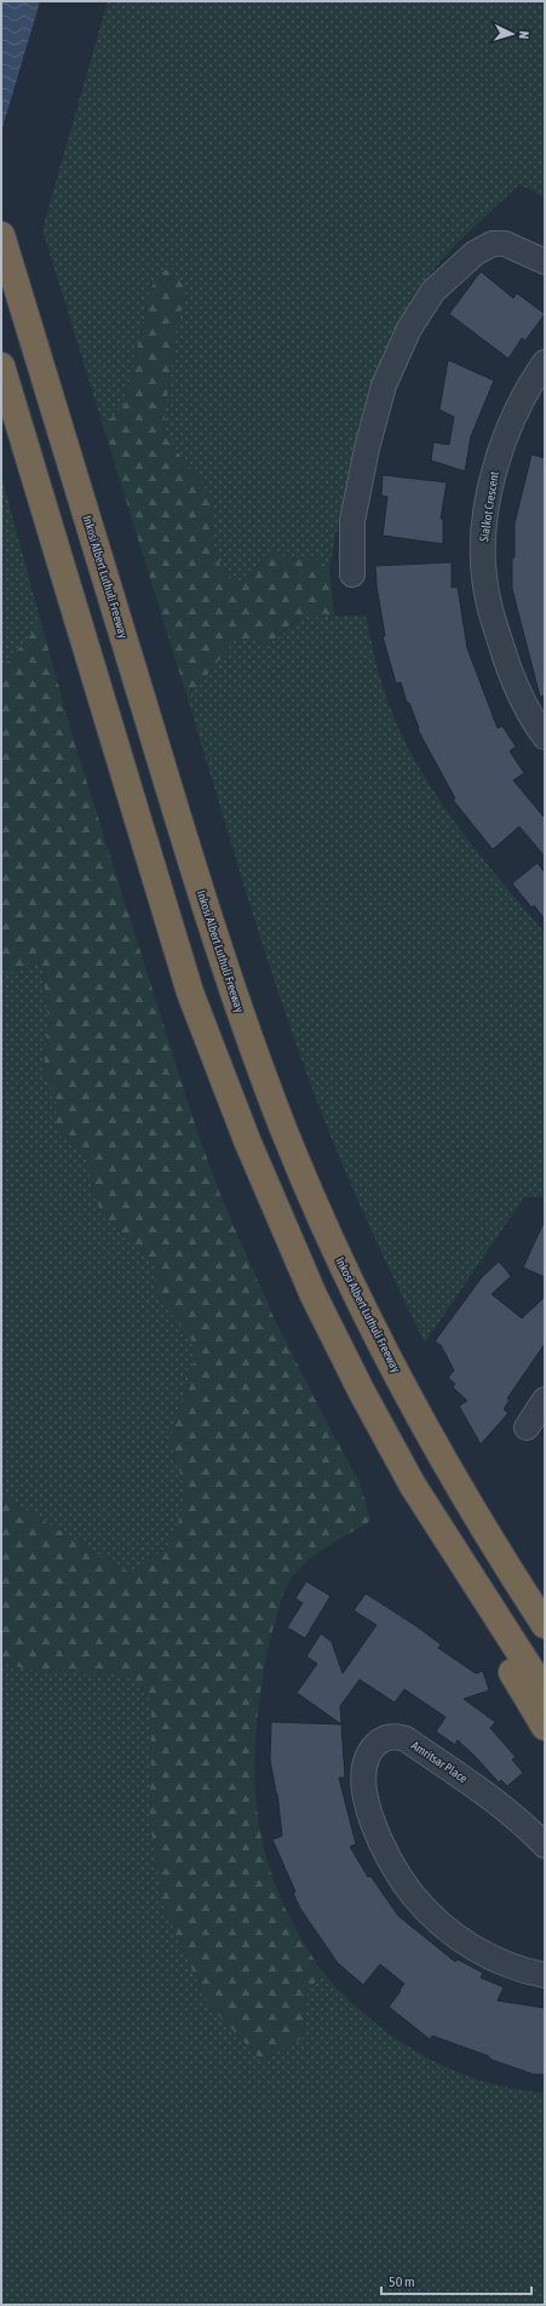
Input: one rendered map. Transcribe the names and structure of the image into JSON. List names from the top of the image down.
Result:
{
  "streets": {
    "highway": ["Inkosi Albert Luthuli Freeway"],
    "street": ["Sialkot Crescent", "Amritsar Place"]
  },
  "scale_bar": "50 m",
  "north": "right"
}
